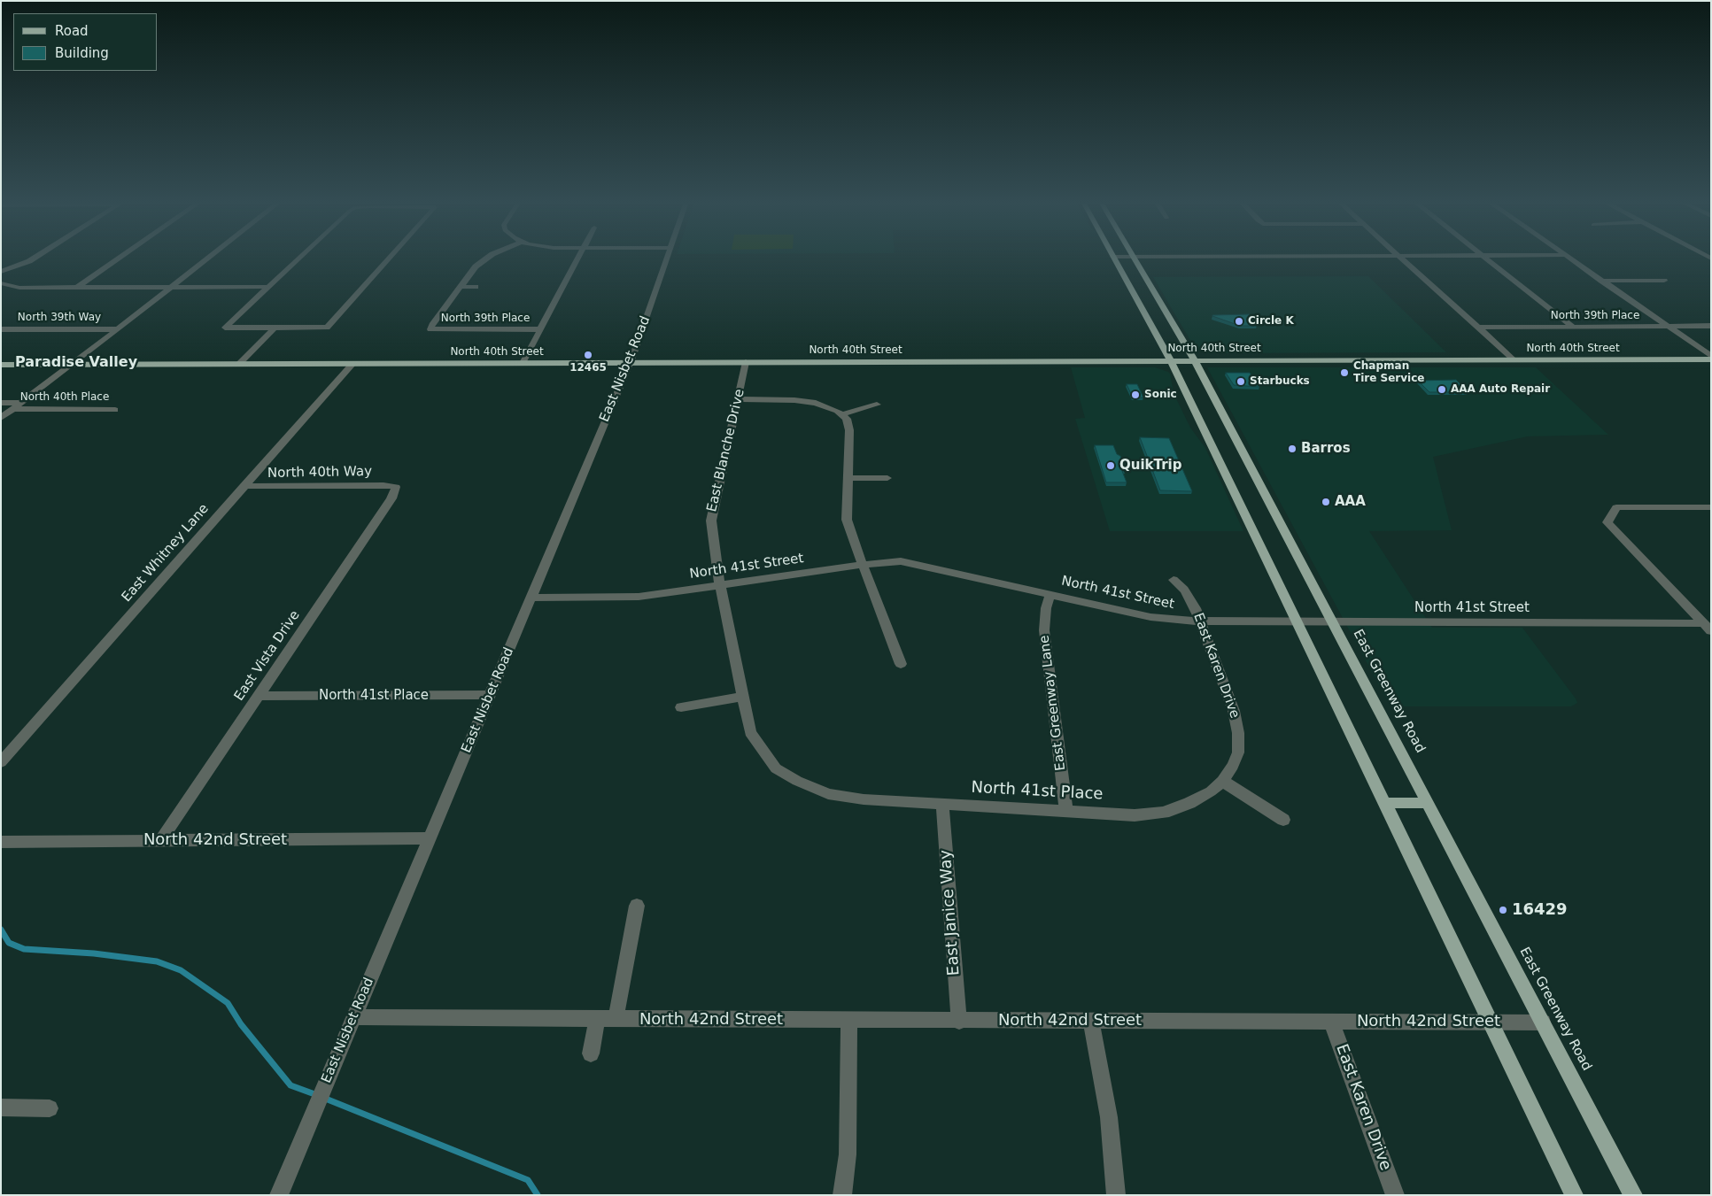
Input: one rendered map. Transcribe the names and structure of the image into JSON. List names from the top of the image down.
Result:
{
  "streets": {
    "main road": ["North 40th Street", "East Greenway Road"],
    "street": [
      "North 39th Place",
      "North 39th Way",
      "East Nisbet Road",
      "North 40th Place",
      "East Blanche Drive",
      "North 40th Way",
      "East Whitney Lane",
      "North 41st Street",
      "East Vista Drive",
      "East Karen Drive",
      "North 41st Place",
      "East Greenway Lane",
      "North 42nd Street",
      "East Janice Way"
    ]
  },
  "crossings": [
    ["North 40th Street", "East Nisbet Road"],
    ["North 40th Street", "East Blanche Drive"],
    ["North 40th Street", "East Whitney Lane"],
    ["North 40th Street", "East Greenway Road"],
    ["East Nisbet Road", "North 41st Street"],
    ["East Nisbet Road", "North 41st Place"],
    ["East Nisbet Road", "North 42nd Street"],
    ["East Blanche Drive", "North 41st Street"],
    ["East Blanche Drive", "North 41st Place"],
    ["North 40th Way", "East Whitney Lane"],
    ["North 40th Way", "East Vista Drive"],
    ["North 41st Street", "East Karen Drive"],
    ["North 41st Street", "East Greenway Road"],
    ["North 41st Street", "East Greenway Lane"],
    ["East Vista Drive", "North 41st Place"],
    ["East Vista Drive", "North 42nd Street"],
    ["East Karen Drive", "North 41st Place"],
    ["East Karen Drive", "North 42nd Street"],
    ["East Greenway Road", "North 42nd Street"],
    ["North 41st Place", "East Greenway Lane"],
    ["North 41st Place", "East Janice Way"],
    ["North 42nd Street", "East Janice Way"]
  ],
  "districts": ["Paradise Valley"],
  "places": [
    "Circle K",
    "12465",
    "Chapman Tire Service",
    "Starbucks",
    "AAA Auto Repair",
    "Sonic",
    "Barros",
    "QuikTrip",
    "AAA",
    "16429"
  ],
  "legend": ["Road", "Building"]
}
